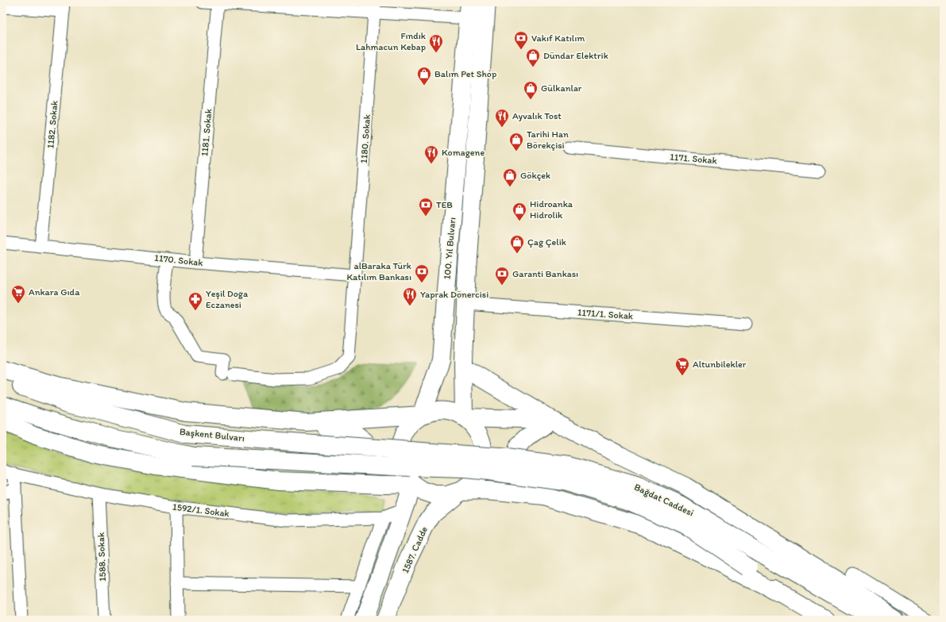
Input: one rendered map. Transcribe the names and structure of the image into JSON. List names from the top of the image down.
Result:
{
  "streets": {
    "main road": [
      "100. Yıl Bulvarı",
      "Başkent Bulvarı",
      "Bağdat Caddesi",
      "1587. Cadde"
    ],
    "street": [
      "1182. Sokak",
      "1181. Sokak",
      "1180. Sokak",
      "1171. Sokak",
      "1170. Sokak",
      "1171/1. Sokak",
      "1592/1. Sokak",
      "1588. Sokak"
    ]
  },
  "crossings": [
    ["1182. Sokak", "1170. Sokak"],
    ["1181. Sokak", "1170. Sokak"],
    ["1180. Sokak", "1170. Sokak"],
    ["100. Yıl Bulvarı", "1171/1. Sokak"],
    ["100. Yıl Bulvarı", "1587. Cadde"],
    ["1592/1. Sokak", "1588. Sokak"]
  ],
  "places": {
    "bank": [
      "Vakıf Katılım",
      "TEB",
      "alBaraka Türk Katılım Bankası",
      "Garanti Bankası"
    ],
    "restaurant": [
      "Fındık Lahmacun Kebap",
      "Ayvalık Tost",
      "Komagene",
      "Yaprak Dönercisi"
    ],
    "shop": [
      "Dündar Elektrik",
      "Balım Pet Shop",
      "Gülkanlar",
      "Tarihi Han Börekçisi",
      "Gökçek",
      "Hidroanka Hidrolik",
      "Çağ Çelik"
    ],
    "supermarket": ["Ankara Gıda", "Altunbilekler"],
    "pharmacy": ["Yeşil Doğa Eczanesi"]
  }
}
